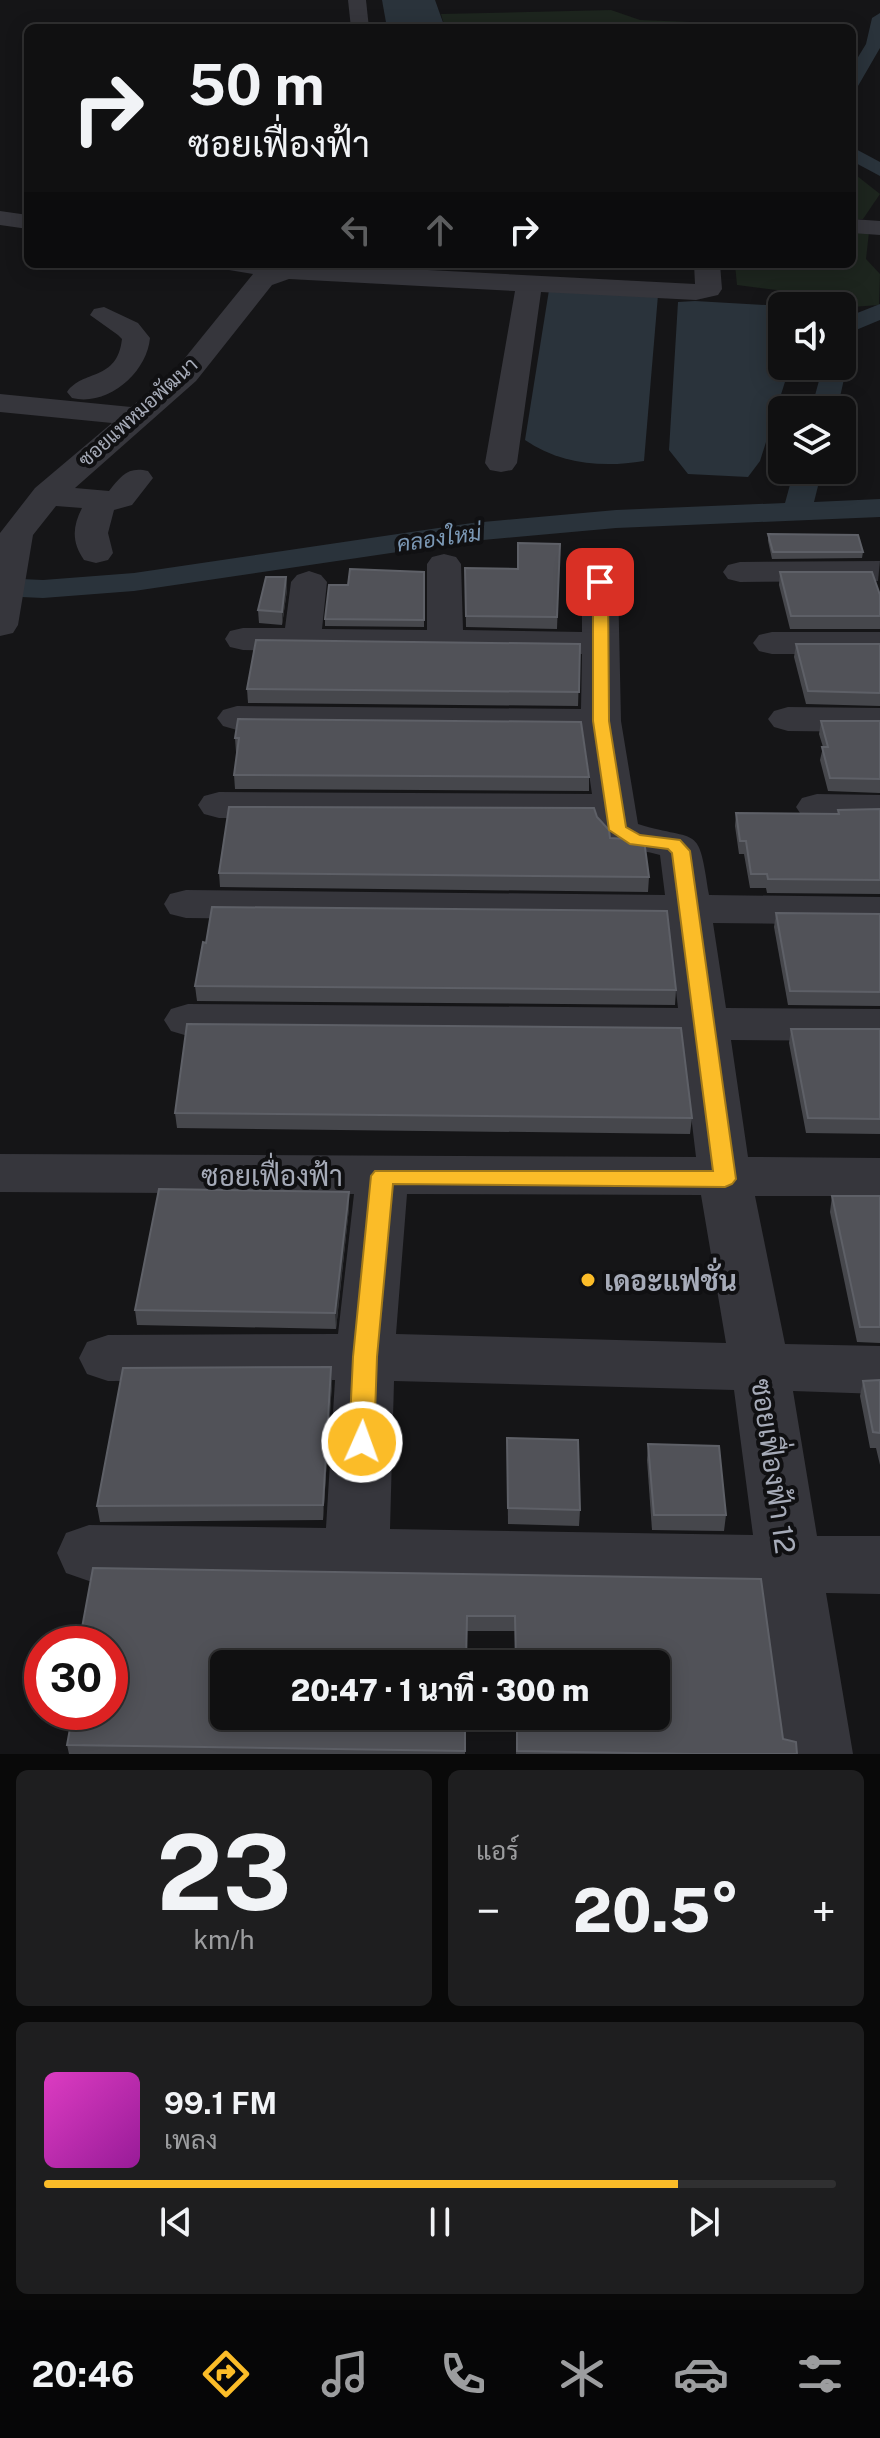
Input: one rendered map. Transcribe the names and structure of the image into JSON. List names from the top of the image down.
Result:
{
  "streets": {
    "street": ["ซอยแพหมอพัฒนา", "ซอยเฟื่องฟ้า", "ซอยเฟื่องฟ้า 12"]
  },
  "crossings": [
    ["ซอยเฟื่องฟ้า", "ซอยเฟื่องฟ้า 12"]
  ],
  "water": ["คลองใหม่"],
  "places": ["เดอะแฟชั่น"],
  "page": {
    "turn": ["50 m", "ซอยเฟื่องฟ้า"],
    "limit": "30",
    "trip": "20:47 · 1 นาที · 300 m",
    "tile": [
      ["23", "km/h"],
      "แอร์"
    ],
    "heat": ["−", "20.5°", "+"],
    "song": ["99.1 FM", "เพลง"],
    "tabs": "20:46"
  }
}
